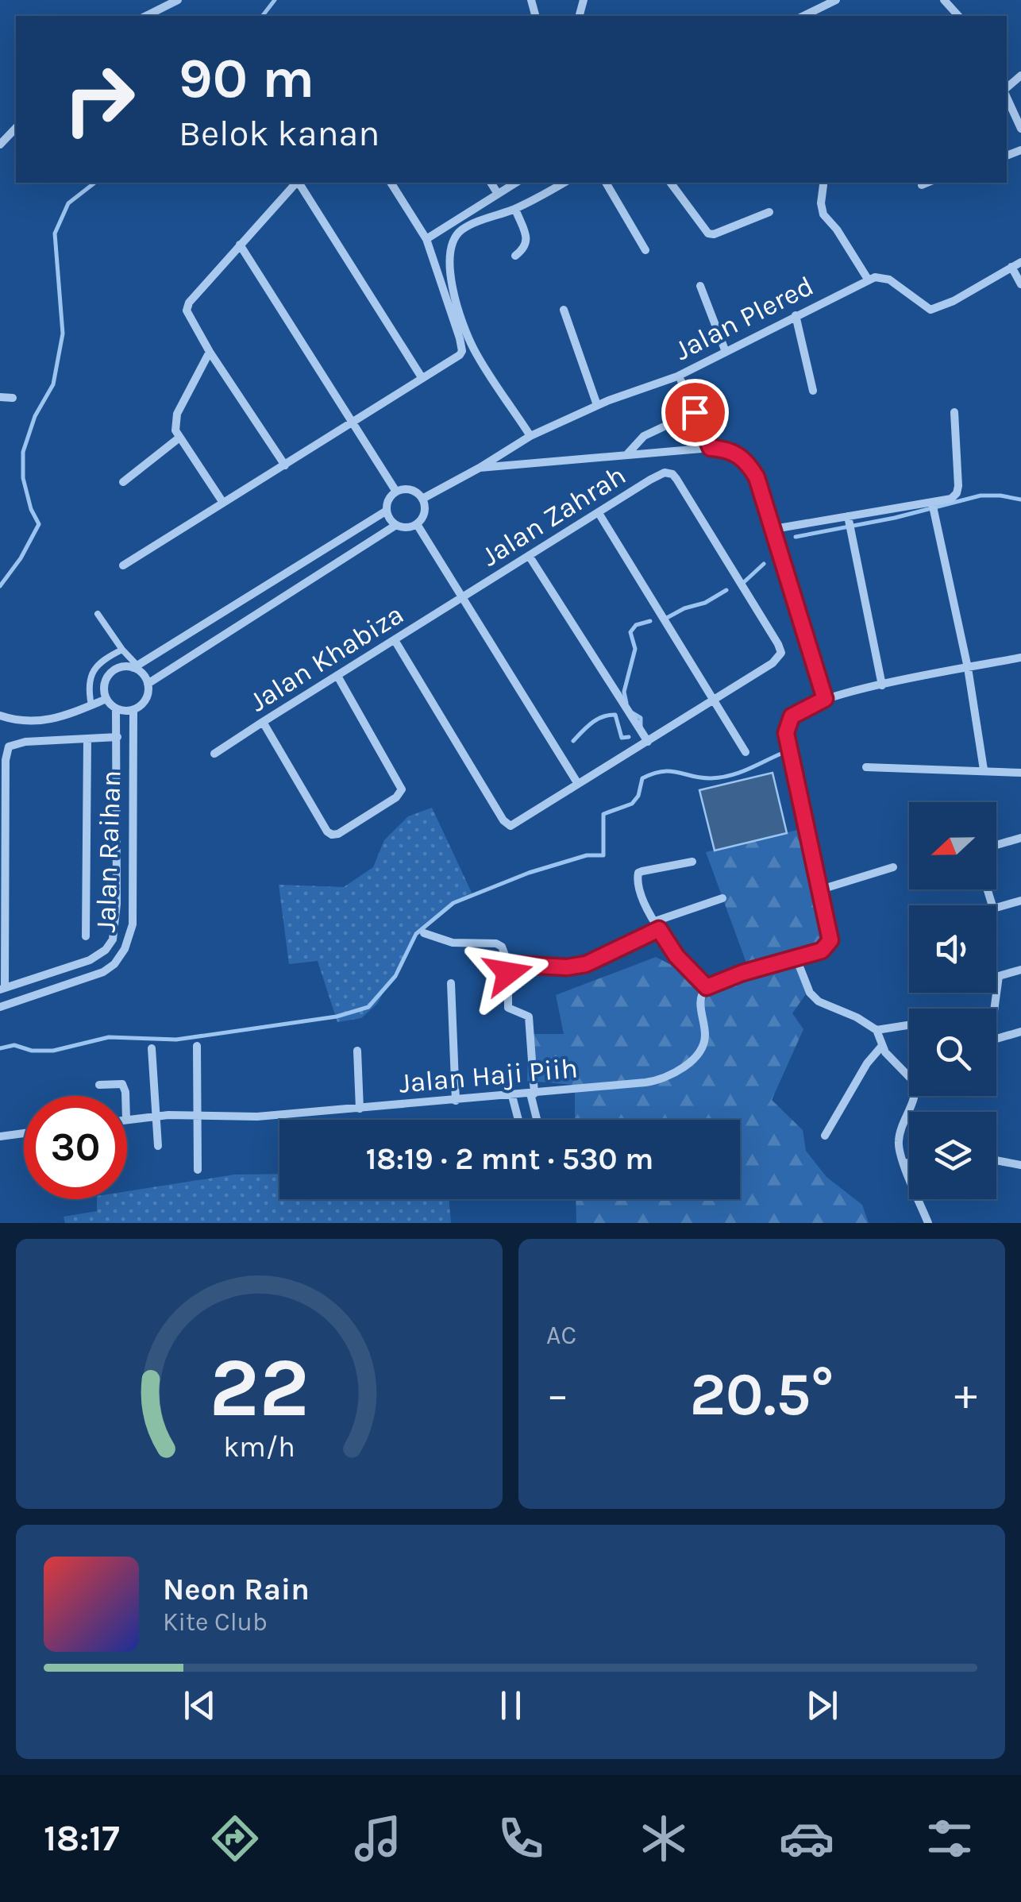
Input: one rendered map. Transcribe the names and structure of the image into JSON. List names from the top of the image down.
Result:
{
  "streets": {
    "street": [
      "Jalan Plered",
      "Jalan Zahrah",
      "Jalan Khabiza",
      "Jalan Raihan",
      "Jalan Haji Piih"
    ]
  },
  "crossings": [
    ["Jalan Zahrah", "Jalan Khabiza"]
  ],
  "north": "left",
  "page": {
    "turn": ["90 m", "Belok kanan"],
    "limit": "30",
    "trip": "18:19 · 2 mnt · 530 m",
    "tile": "AC",
    "heat": ["−", "20.5°", "+"],
    "song": ["Neon Rain", "Kite Club"],
    "tabs": "18:17",
    "gauge": ["22", "km/h"]
  }
}
